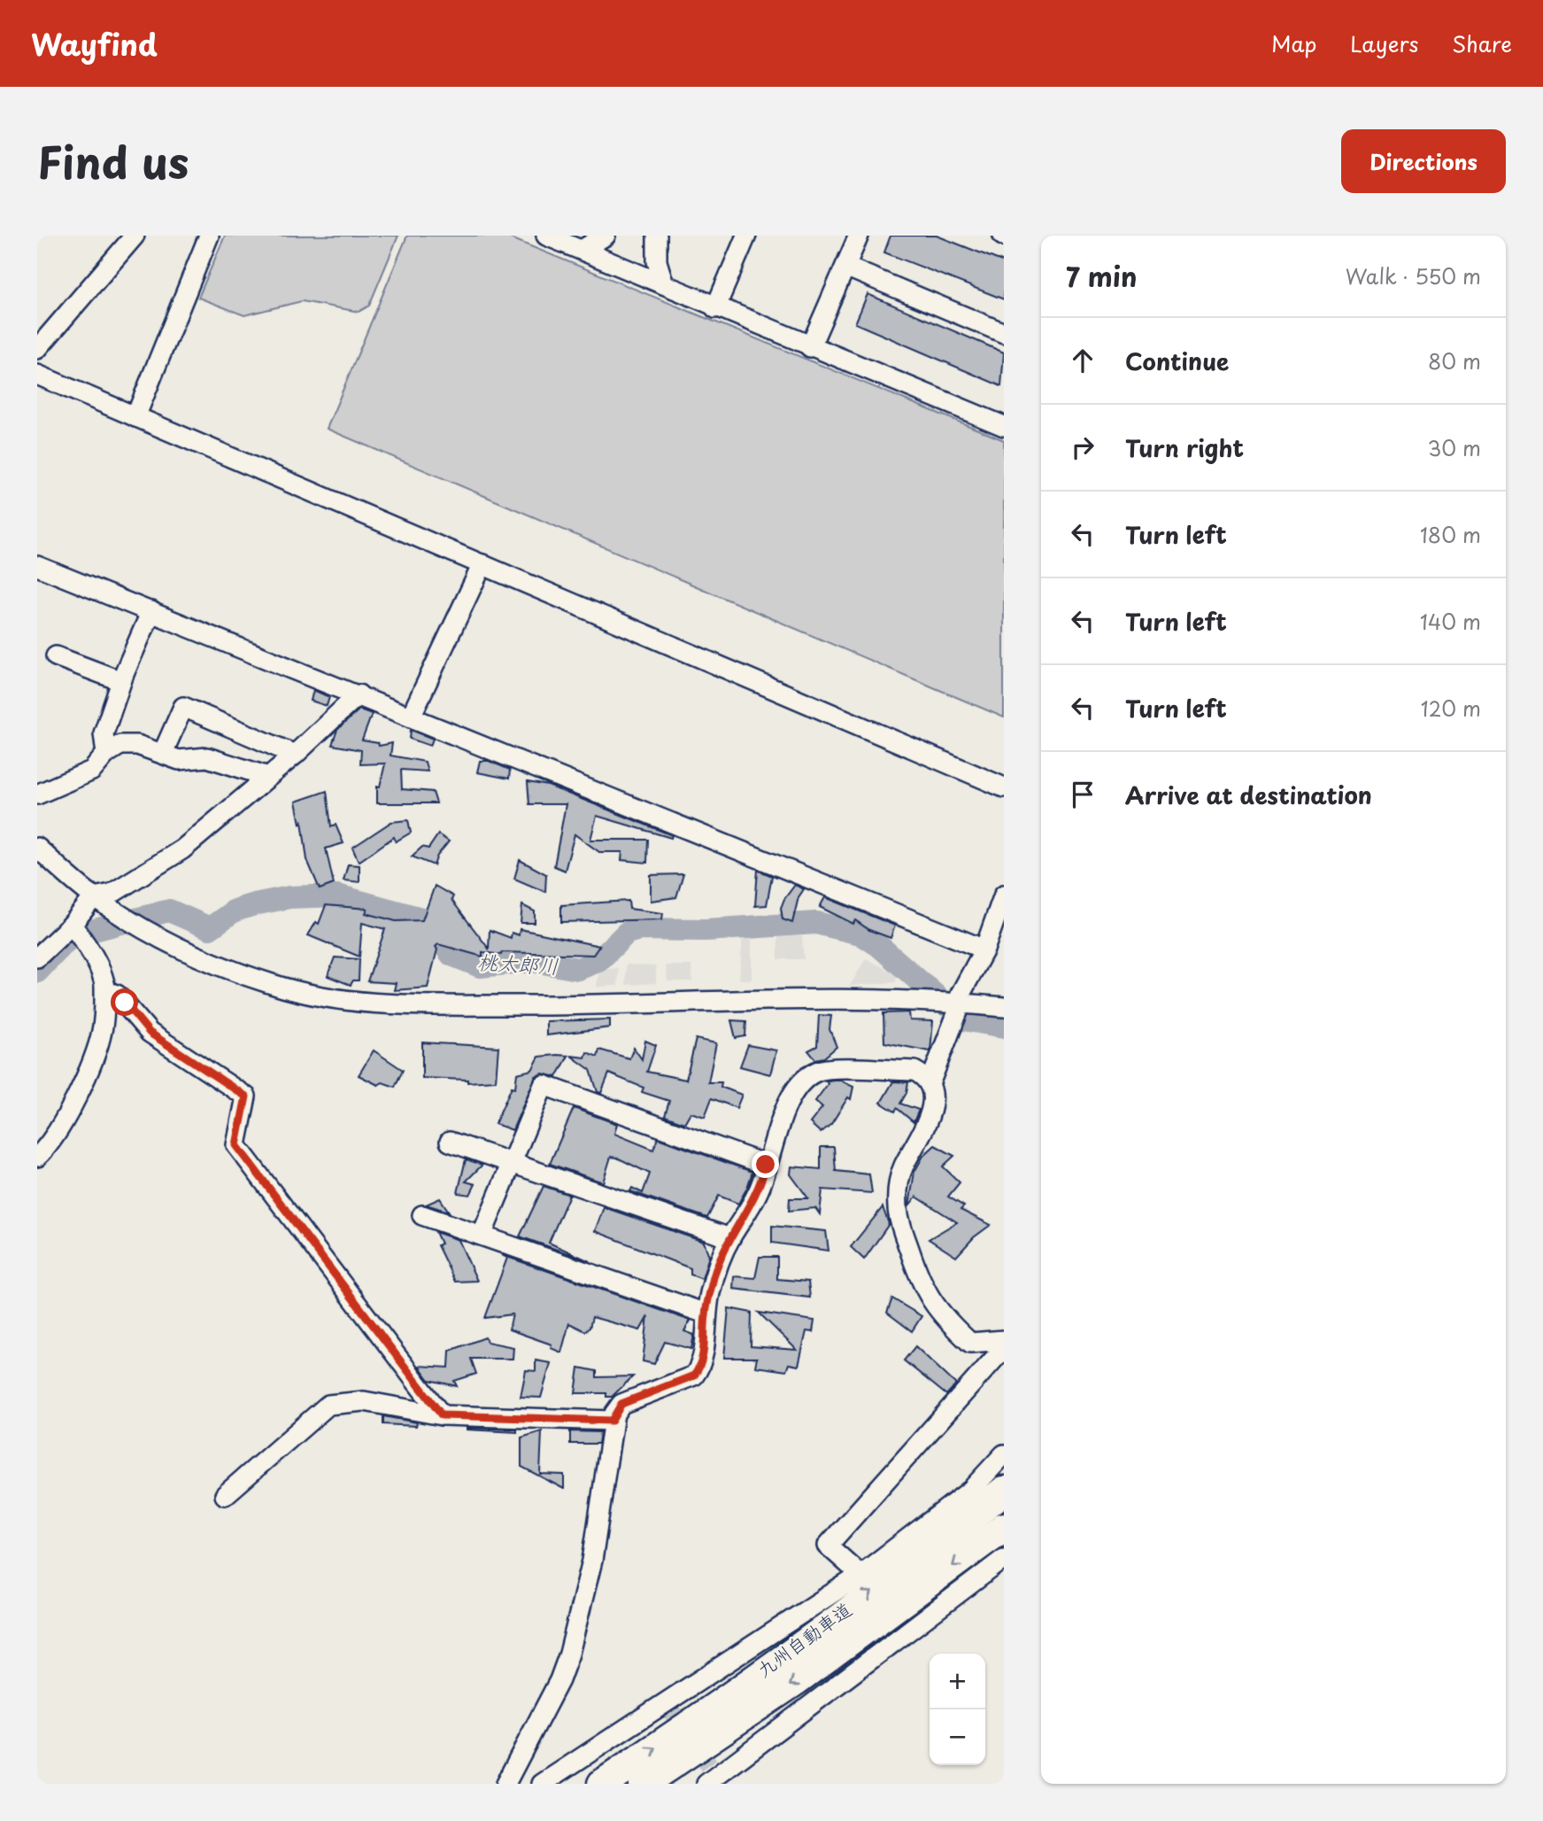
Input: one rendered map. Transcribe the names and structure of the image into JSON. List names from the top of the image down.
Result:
{
  "streets": {
    "highway": ["九州自動車道"]
  },
  "water": ["桃太郎川"],
  "page": {
    "header": "Wayfind",
    "nav": ["Map", "Layers", "Share"],
    "title": "Find us",
    "buttons": "Directions",
    "heading": ["7 min", "Walk · 550 m"],
    "list": [
      ["Continue", "80 m"],
      ["Turn right", "30 m"],
      ["Turn left", "180 m"],
      ["Turn left", "140 m"],
      ["Turn left", "120 m"],
      "Arrive at destination"
    ],
    "map_buttons": ["+", "−"]
  }
}
